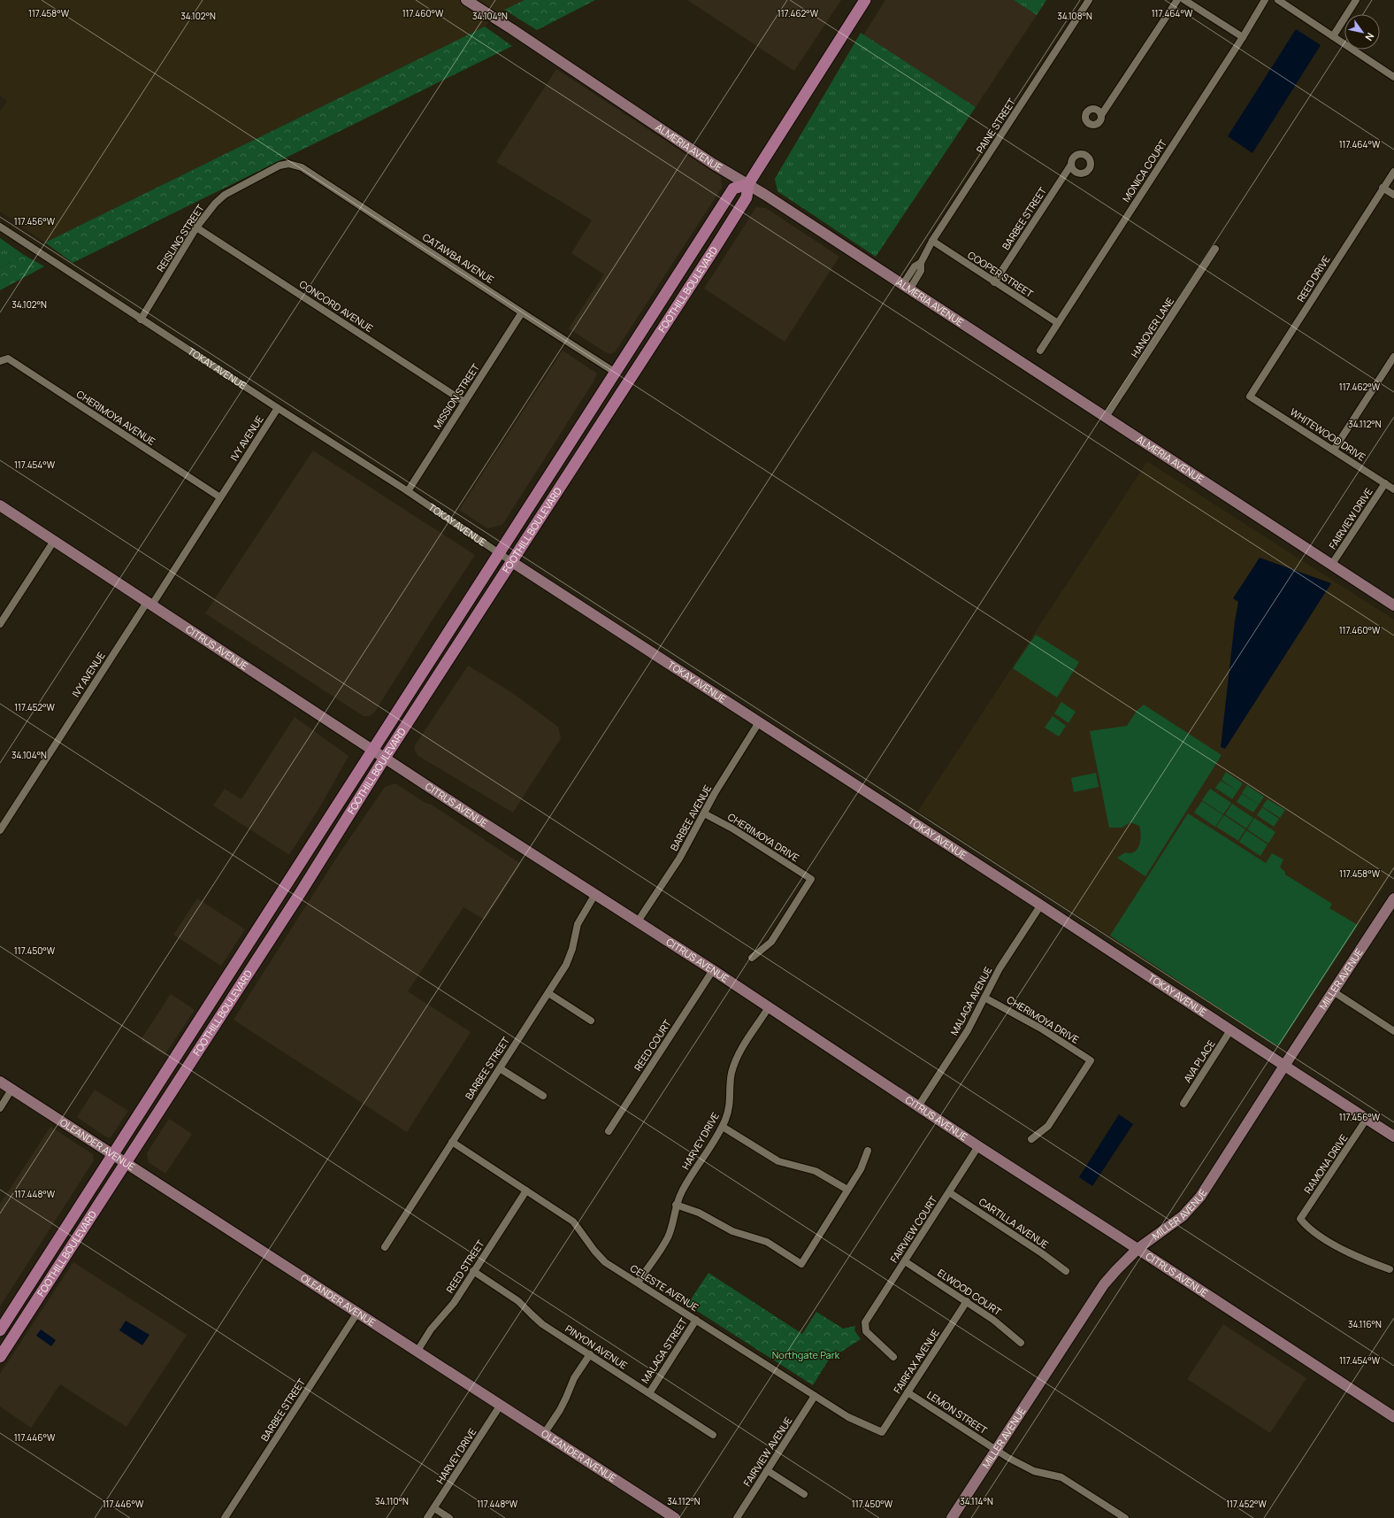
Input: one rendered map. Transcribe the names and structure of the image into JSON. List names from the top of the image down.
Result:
{
  "streets": {
    "main road": ["FOOTHILL BOULEVARD"],
    "street": [
      "PAINE STREET",
      "ALMERIA AVENUE",
      "MONICA COURT",
      "BARBEE STREET",
      "REISLING STREET",
      "CATAWBA AVENUE",
      "COOPER STREET",
      "REED DRIVE",
      "CONCORD AVENUE",
      "HANOVER LANE",
      "TOKAY AVENUE",
      "MISSION STREET",
      "CHERIMOYA AVENUE",
      "WHITEWOOD DRIVE",
      "IVY AVENUE",
      "FAIRVIEW DRIVE",
      "CITRUS AVENUE",
      "BARBEE AVENUE",
      "CHERIMOYA DRIVE",
      "MILLER AVENUE",
      "MALAGA AVENUE",
      "REED COURT",
      "AVA PLACE",
      "HARVEY DRIVE",
      "OLEANDER AVENUE",
      "RAMONA DRIVE",
      "CARTILLA AVENUE",
      "FAIRVIEW COURT",
      "REED STREET",
      "CELESTE AVENUE",
      "ELWOOD COURT",
      "PINYON AVENUE",
      "MALAGA STREET",
      "FAIRFAX AVENUE",
      "LEMON STREET",
      "FAIRVIEW AVENUE"
    ]
  },
  "crossings": [
    ["PAINE STREET", "ALMERIA AVENUE"],
    ["PAINE STREET", "COOPER STREET"],
    ["ALMERIA AVENUE", "FOOTHILL BOULEVARD"],
    ["ALMERIA AVENUE", "HANOVER LANE"],
    ["ALMERIA AVENUE", "FAIRVIEW DRIVE"],
    ["MONICA COURT", "COOPER STREET"],
    ["BARBEE STREET", "COOPER STREET"],
    ["BARBEE STREET", "CITRUS AVENUE"],
    ["BARBEE STREET", "OLEANDER AVENUE"],
    ["BARBEE STREET", "CELESTE AVENUE"],
    ["REISLING STREET", "CATAWBA AVENUE"],
    ["REISLING STREET", "CONCORD AVENUE"],
    ["REISLING STREET", "TOKAY AVENUE"],
    ["CATAWBA AVENUE", "FOOTHILL BOULEVARD"],
    ["CATAWBA AVENUE", "MISSION STREET"],
    ["REED DRIVE", "WHITEWOOD DRIVE"],
    ["FOOTHILL BOULEVARD", "TOKAY AVENUE"],
    ["FOOTHILL BOULEVARD", "CITRUS AVENUE"],
    ["FOOTHILL BOULEVARD", "OLEANDER AVENUE"],
    ["CONCORD AVENUE", "MISSION STREET"],
    ["TOKAY AVENUE", "MISSION STREET"],
    ["TOKAY AVENUE", "IVY AVENUE"],
    ["TOKAY AVENUE", "BARBEE AVENUE"],
    ["TOKAY AVENUE", "MILLER AVENUE"],
    ["TOKAY AVENUE", "MALAGA AVENUE"],
    ["TOKAY AVENUE", "AVA PLACE"],
    ["TOKAY AVENUE", "RAMONA DRIVE"],
    ["CHERIMOYA AVENUE", "IVY AVENUE"],
    ["WHITEWOOD DRIVE", "FAIRVIEW DRIVE"],
    ["IVY AVENUE", "CITRUS AVENUE"],
    ["CITRUS AVENUE", "BARBEE AVENUE"],
    ["CITRUS AVENUE", "MILLER AVENUE"],
    ["CITRUS AVENUE", "MALAGA AVENUE"],
    ["CITRUS AVENUE", "REED COURT"],
    ["CITRUS AVENUE", "HARVEY DRIVE"],
    ["CITRUS AVENUE", "FAIRVIEW COURT"],
    ["BARBEE AVENUE", "CHERIMOYA DRIVE"],
    ["CHERIMOYA DRIVE", "MALAGA AVENUE"],
    ["MILLER AVENUE", "LEMON STREET"],
    ["HARVEY DRIVE", "OLEANDER AVENUE"],
    ["HARVEY DRIVE", "CELESTE AVENUE"],
    ["OLEANDER AVENUE", "REED STREET"],
    ["CARTILLA AVENUE", "FAIRVIEW COURT"],
    ["FAIRVIEW COURT", "ELWOOD COURT"],
    ["REED STREET", "CELESTE AVENUE"],
    ["REED STREET", "PINYON AVENUE"],
    ["CELESTE AVENUE", "MALAGA STREET"],
    ["CELESTE AVENUE", "FAIRFAX AVENUE"],
    ["CELESTE AVENUE", "FAIRVIEW AVENUE"],
    ["ELWOOD COURT", "FAIRFAX AVENUE"],
    ["PINYON AVENUE", "MALAGA STREET"],
    ["FAIRFAX AVENUE", "LEMON STREET"]
  ],
  "parks": ["Northgate Park"],
  "north": "bottom right",
  "coordinates": [
    "117.462°W",
    "117.458°W",
    "117.460°W",
    "117.464°W",
    "34.102°N",
    "34.104°N",
    "34.108°N",
    "117.456°W",
    "34.112°N",
    "117.454°W",
    "117.452°W",
    "117.450°W",
    "117.448°W",
    "34.116°N",
    "117.446°W",
    "34.110°N",
    "34.114°N"
  ]
}
